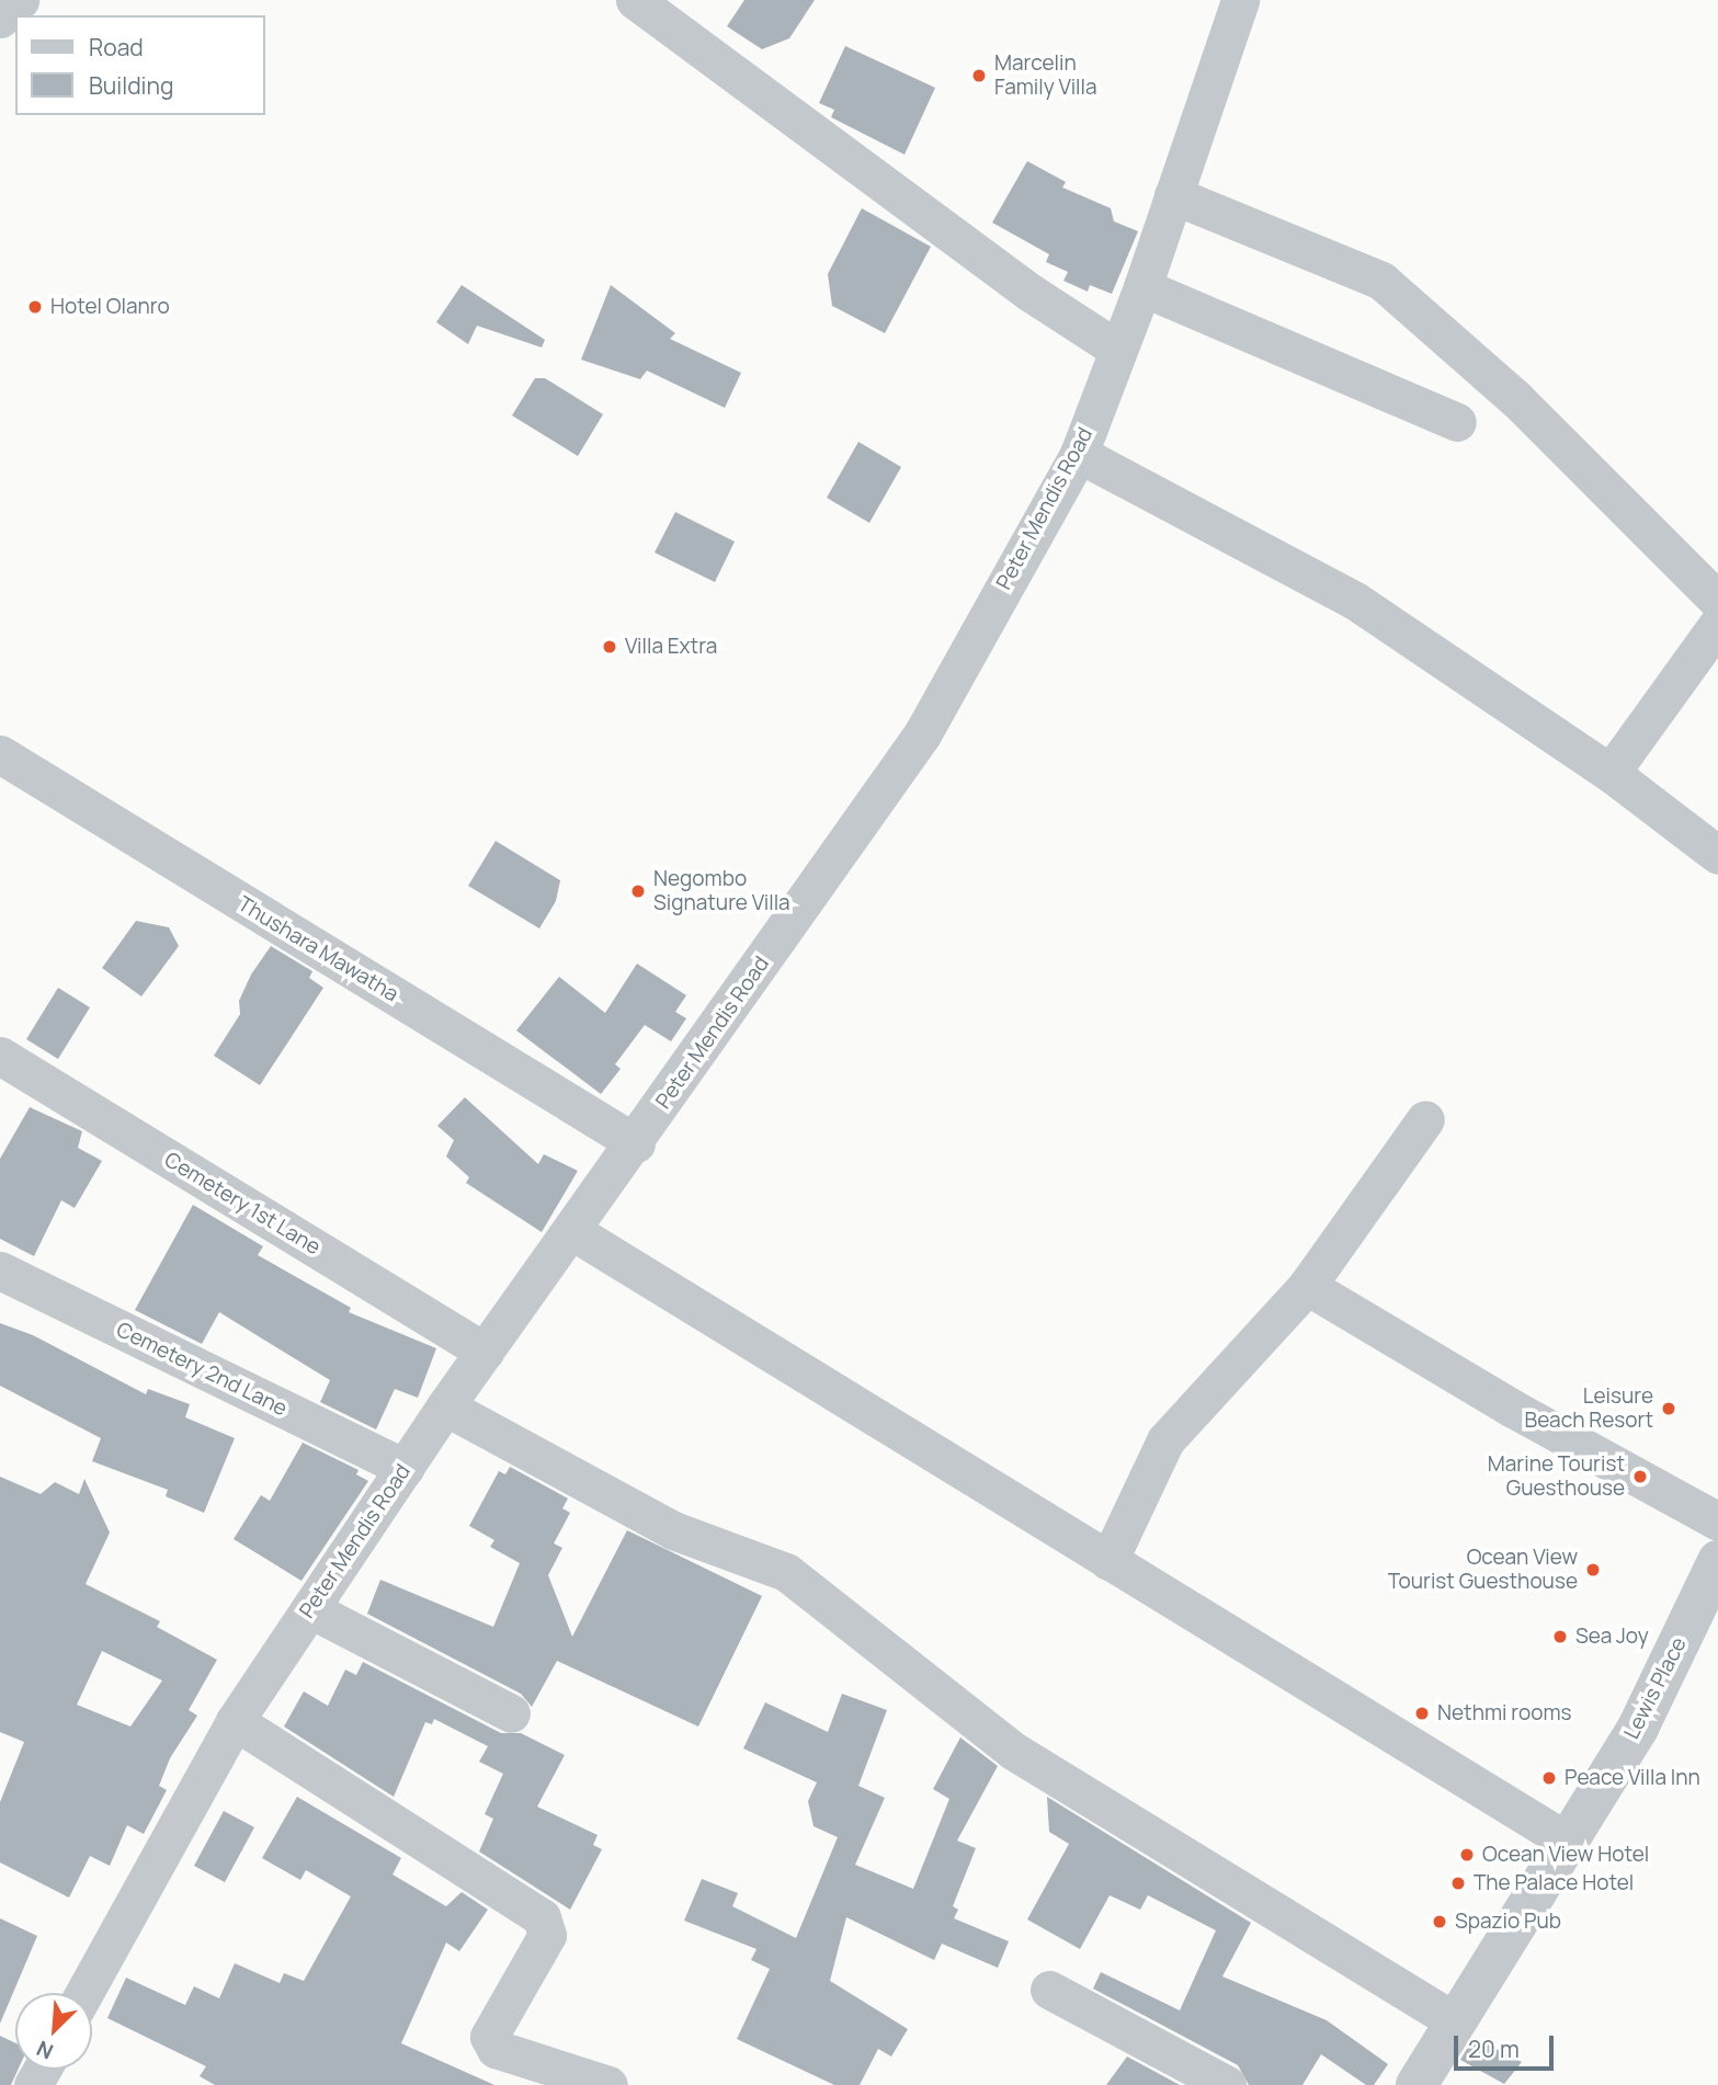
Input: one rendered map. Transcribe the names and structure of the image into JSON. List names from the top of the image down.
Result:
{
  "streets": {
    "street": [
      "Peter Mendis Road",
      "Thushara Mawatha",
      "Cemetery 1st Lane",
      "Cemetery 2nd Lane",
      "Lewis Place"
    ]
  },
  "crossings": [
    ["Peter Mendis Road", "Thushara Mawatha"],
    ["Peter Mendis Road", "Cemetery 1st Lane"],
    ["Peter Mendis Road", "Cemetery 2nd Lane"]
  ],
  "places": [
    "Marcelin Family Villa",
    "Hotel Olanro",
    "Villa Extra",
    "Negombo Signature Villa",
    "Leisure Beach Resort",
    "Marine Tourist Guesthouse",
    "Ocean View Tourist Guesthouse",
    "Sea Joy",
    "Nethmi rooms",
    "Peace Villa Inn",
    "Ocean View Hotel",
    "The Palace Hotel",
    "Spazio Pub"
  ],
  "legend": ["Road", "Building"],
  "scale_bar": "20 m",
  "north": "bottom left"
}
